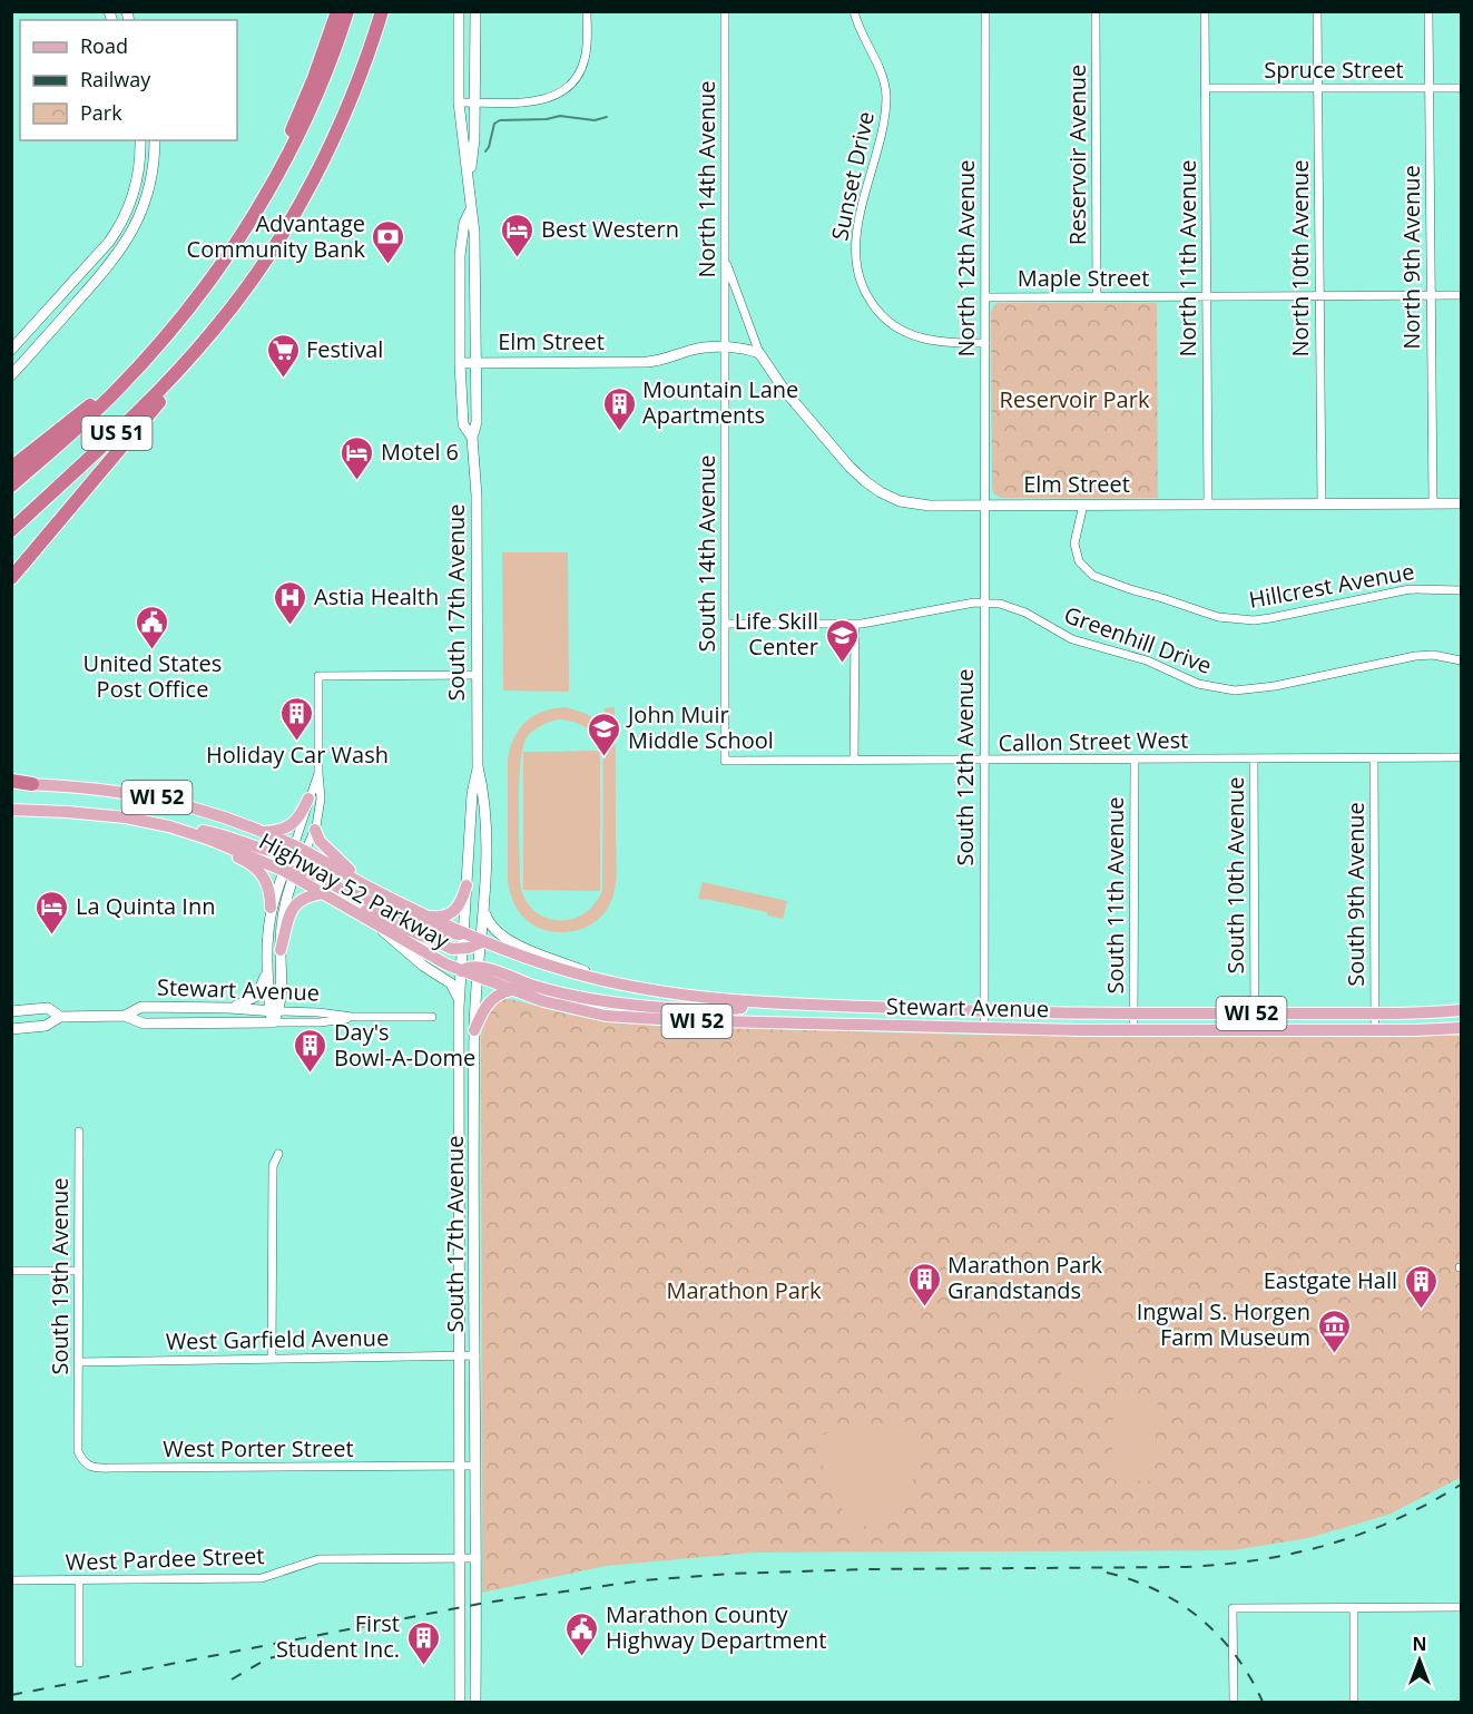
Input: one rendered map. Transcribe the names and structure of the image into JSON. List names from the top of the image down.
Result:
{
  "streets": {
    "highway": ["US 51"],
    "main road": [
      "Elm Street",
      "South 17th Avenue",
      "WI 52",
      "Highway 52 Parkway",
      "Stewart Avenue"
    ],
    "street": [
      "Spruce Street",
      "Reservoir Avenue",
      "Sunset Drive",
      "North 14th Avenue",
      "North 9th Avenue",
      "North 12th Avenue",
      "North 11th Avenue",
      "North 10th Avenue",
      "Maple Street",
      "South 14th Avenue",
      "Hillcrest Avenue",
      "Greenhill Drive",
      "Callon Street West",
      "South 12th Avenue",
      "South 10th Avenue",
      "South 9th Avenue",
      "South 11th Avenue",
      "South 19th Avenue",
      "West Garfield Avenue",
      "West Porter Street",
      "West Pardee Street"
    ]
  },
  "crossings": [
    ["Spruce Street", "North 9th Avenue"],
    ["Spruce Street", "North 11th Avenue"],
    ["Spruce Street", "North 10th Avenue"],
    ["Reservoir Avenue", "Maple Street"],
    ["Sunset Drive", "North 12th Avenue"],
    ["North 14th Avenue", "Elm Street"],
    ["North 14th Avenue", "South 14th Avenue"],
    ["North 9th Avenue", "Maple Street"],
    ["North 9th Avenue", "Elm Street"],
    ["North 12th Avenue", "Maple Street"],
    ["North 12th Avenue", "Elm Street"],
    ["North 12th Avenue", "South 12th Avenue"],
    ["North 11th Avenue", "Maple Street"],
    ["North 11th Avenue", "Elm Street"],
    ["North 10th Avenue", "Maple Street"],
    ["North 10th Avenue", "Elm Street"],
    ["Elm Street", "South 14th Avenue"],
    ["Elm Street", "Hillcrest Avenue"],
    ["Elm Street", "South 17th Avenue"],
    ["Elm Street", "South 12th Avenue"],
    ["South 14th Avenue", "Greenhill Drive"],
    ["South 14th Avenue", "Callon Street West"],
    ["South 17th Avenue", "Highway 52 Parkway"],
    ["South 17th Avenue", "Stewart Avenue"],
    ["South 17th Avenue", "West Garfield Avenue"],
    ["South 17th Avenue", "West Porter Street"],
    ["South 17th Avenue", "West Pardee Street"],
    ["Greenhill Drive", "South 12th Avenue"],
    ["Callon Street West", "South 12th Avenue"],
    ["Callon Street West", "South 10th Avenue"],
    ["Callon Street West", "South 9th Avenue"],
    ["Callon Street West", "South 11th Avenue"],
    ["South 12th Avenue", "Stewart Avenue"],
    ["South 10th Avenue", "Stewart Avenue"],
    ["Highway 52 Parkway", "Stewart Avenue"],
    ["South 9th Avenue", "Stewart Avenue"],
    ["South 11th Avenue", "Stewart Avenue"],
    ["South 19th Avenue", "West Garfield Avenue"],
    ["South 19th Avenue", "West Porter Street"]
  ],
  "parks": ["Reservoir Park", "Marathon Park"],
  "places": {
    "hotel": ["Best Western", "Motel 6", "La Quinta Inn"],
    "bank": ["Advantage Community Bank"],
    "supermarket": ["Festival"],
    "building": [
      "Mountain Lane Apartments",
      "Holiday Car Wash",
      "Day's Bowl-A-Dome",
      "Marathon Park Grandstands",
      "Eastgate Hall",
      "First Student Inc."
    ],
    "hospital": ["Astia Health"],
    "public building": ["United States Post Office", "Marathon County Highway Department"],
    "school or university": ["Life Skill Center", "John Muir Middle School"],
    "museum": ["Ingwal S. Horgen Farm Museum"]
  },
  "legend": ["Road", "Railway", "Park"],
  "north": "top"
}
